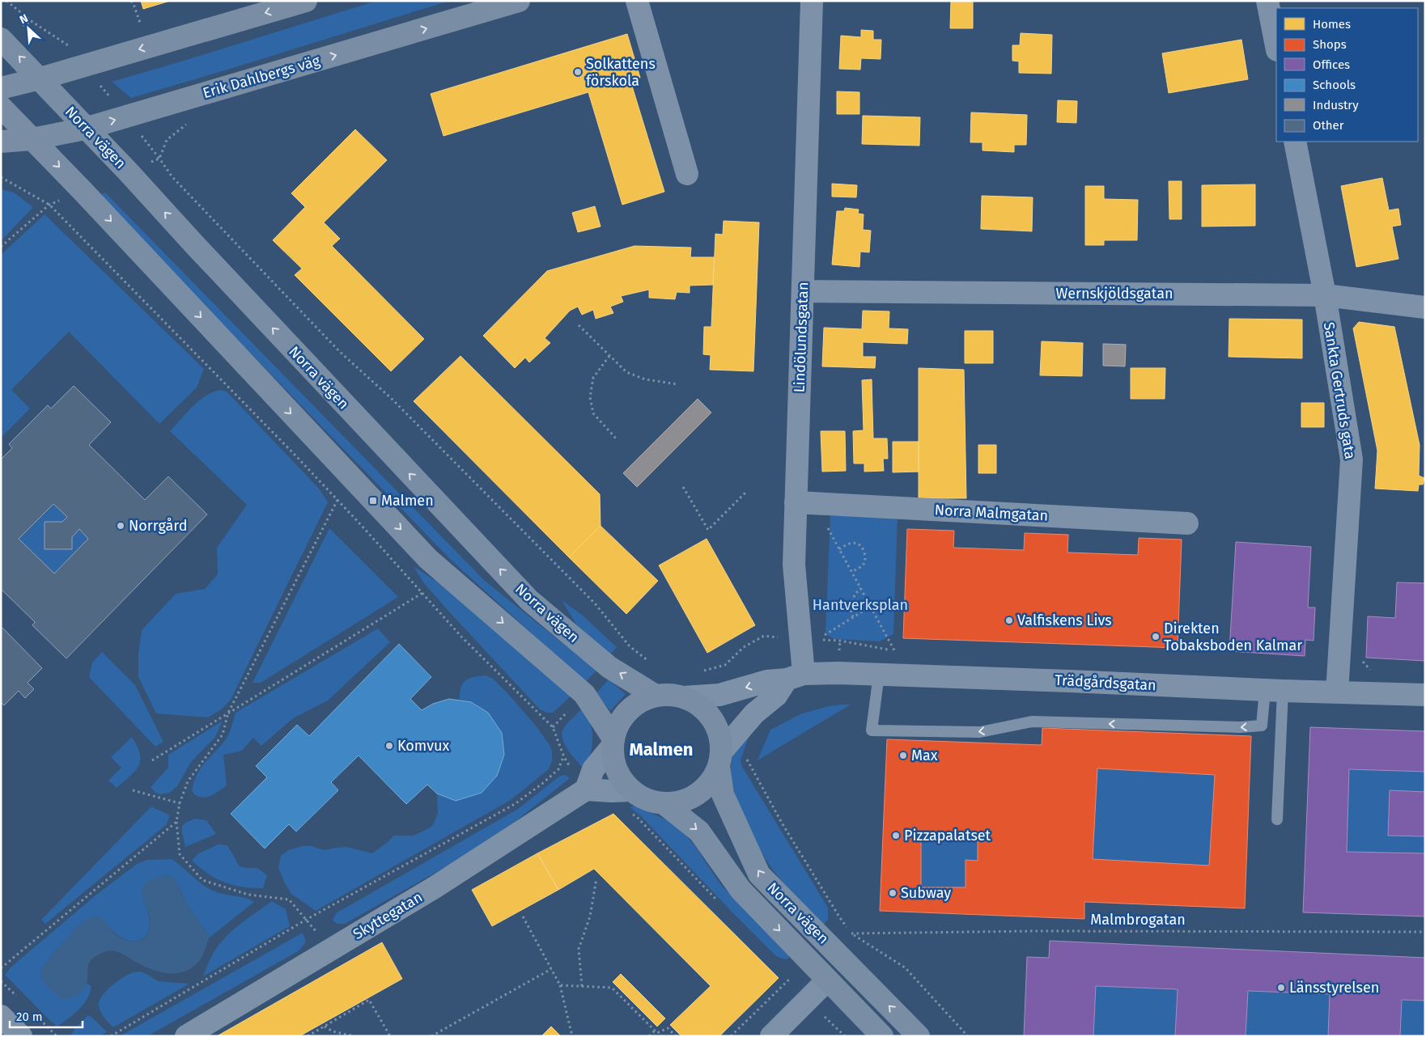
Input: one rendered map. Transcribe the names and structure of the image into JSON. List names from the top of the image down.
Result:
{
  "streets": {
    "street": [
      "Erik Dahlbergs väg",
      "Norra vägen",
      "Wernskjöldsgatan",
      "Lindölundsgatan",
      "Sankta Gertruds gata",
      "Norra Malmgatan",
      "Trädgårdsgatan",
      "Skyttegatan"
    ],
    "path": ["Malmbrogatan"]
  },
  "crossings": [
    ["Erik Dahlbergs väg", "Norra vägen"],
    ["Norra vägen", "Trädgårdsgatan"],
    ["Wernskjöldsgatan", "Lindölundsgatan"],
    ["Wernskjöldsgatan", "Sankta Gertruds gata"],
    ["Lindölundsgatan", "Norra Malmgatan"],
    ["Lindölundsgatan", "Trädgårdsgatan"],
    ["Sankta Gertruds gata", "Trädgårdsgatan"]
  ],
  "districts": ["Malmen"],
  "parks": ["Hantverksplan"],
  "places": {
    "other": [
      "Solkattens förskola",
      "Norrgård",
      "Valfiskens Livs",
      "Direkten Tobaksboden Kalmar",
      "Komvux",
      "Max",
      "Pizzapalatset",
      "Subway",
      "Länsstyrelsen"
    ],
    "transit": ["Malmen"]
  },
  "legend": [
    "Homes",
    "Shops",
    "Offices",
    "Schools",
    "Industry",
    "Other"
  ],
  "scale_bar": "20 m",
  "north": "top left"
}
